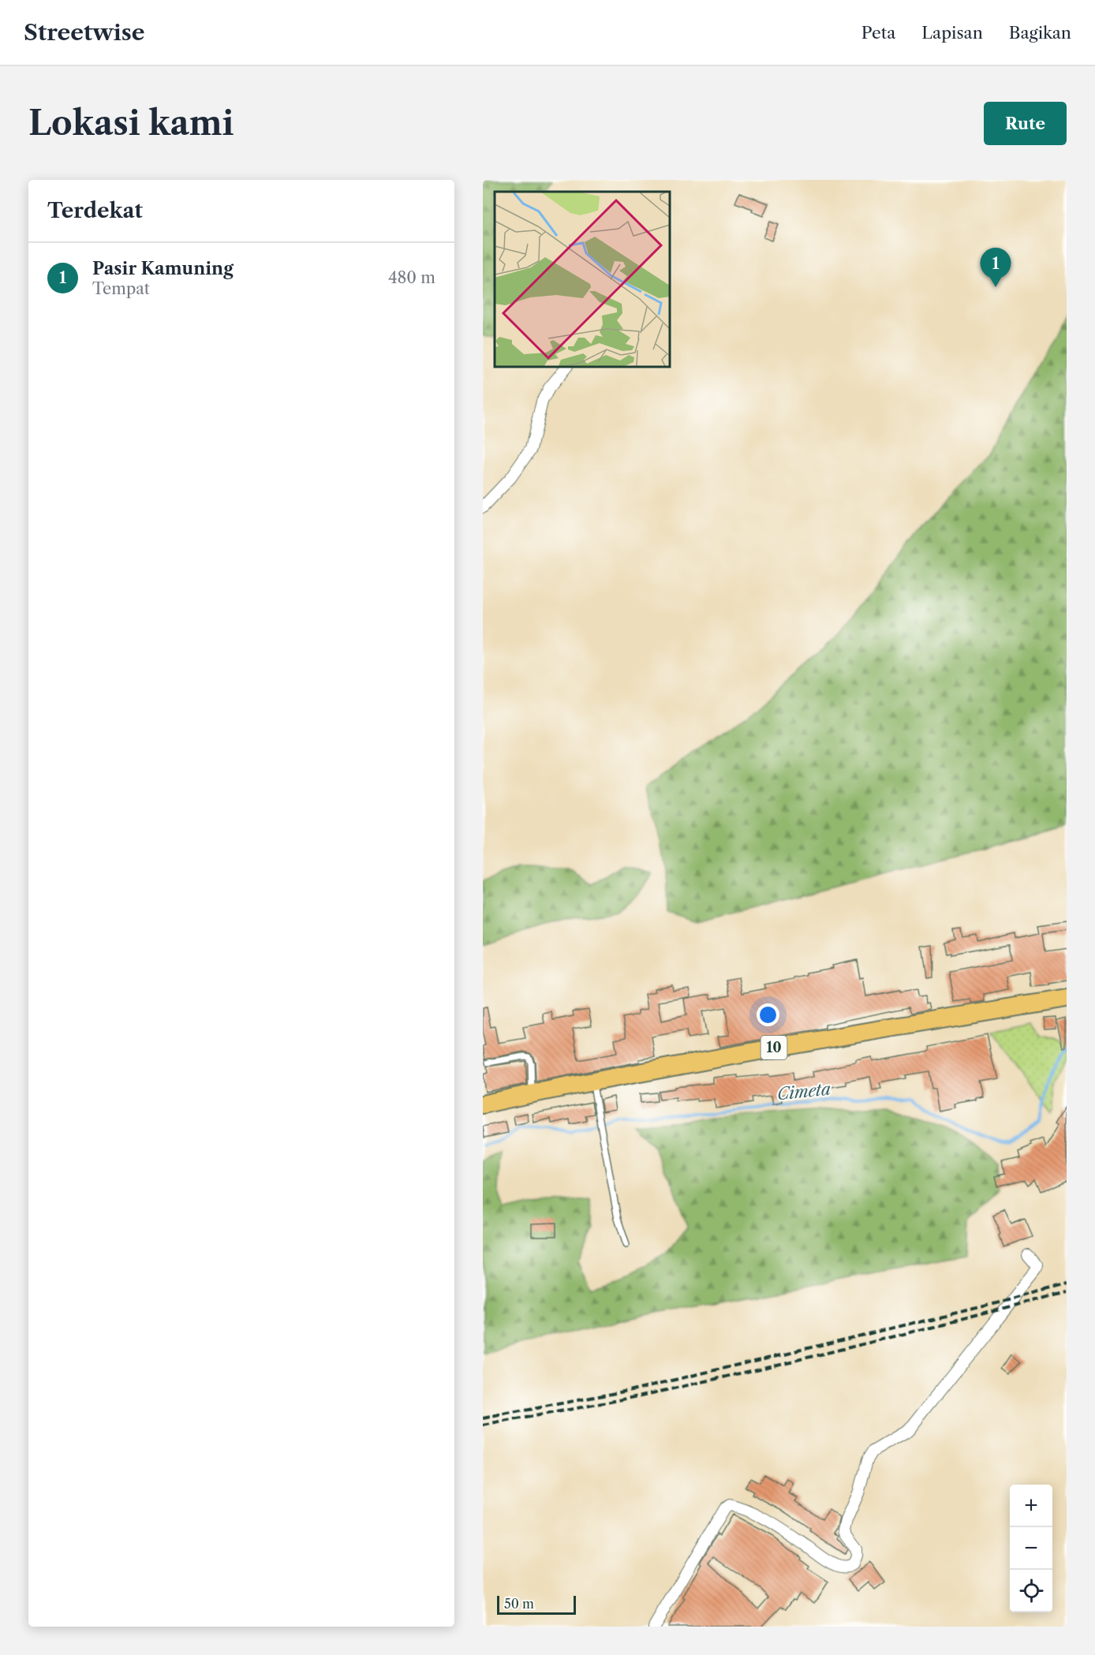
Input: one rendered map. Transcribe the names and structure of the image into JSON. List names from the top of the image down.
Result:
{
  "streets": {
    "highway": ["10"]
  },
  "water": ["Cimeta"],
  "scale_bar": "50 m",
  "page": {
    "header": "Streetwise",
    "nav": ["Peta", "Lapisan", "Bagikan"],
    "buttons": "Rute",
    "title": "Lokasi kami",
    "heading": "Terdekat",
    "list": [
      {
        "mark": "1",
        "name": "Pasir Kamuning",
        "note": "Tempat",
        "value": "480 m"
      }
    ],
    "pins": "1",
    "map_buttons": ["+", "−"],
    "scale": "50 m"
  }
}
